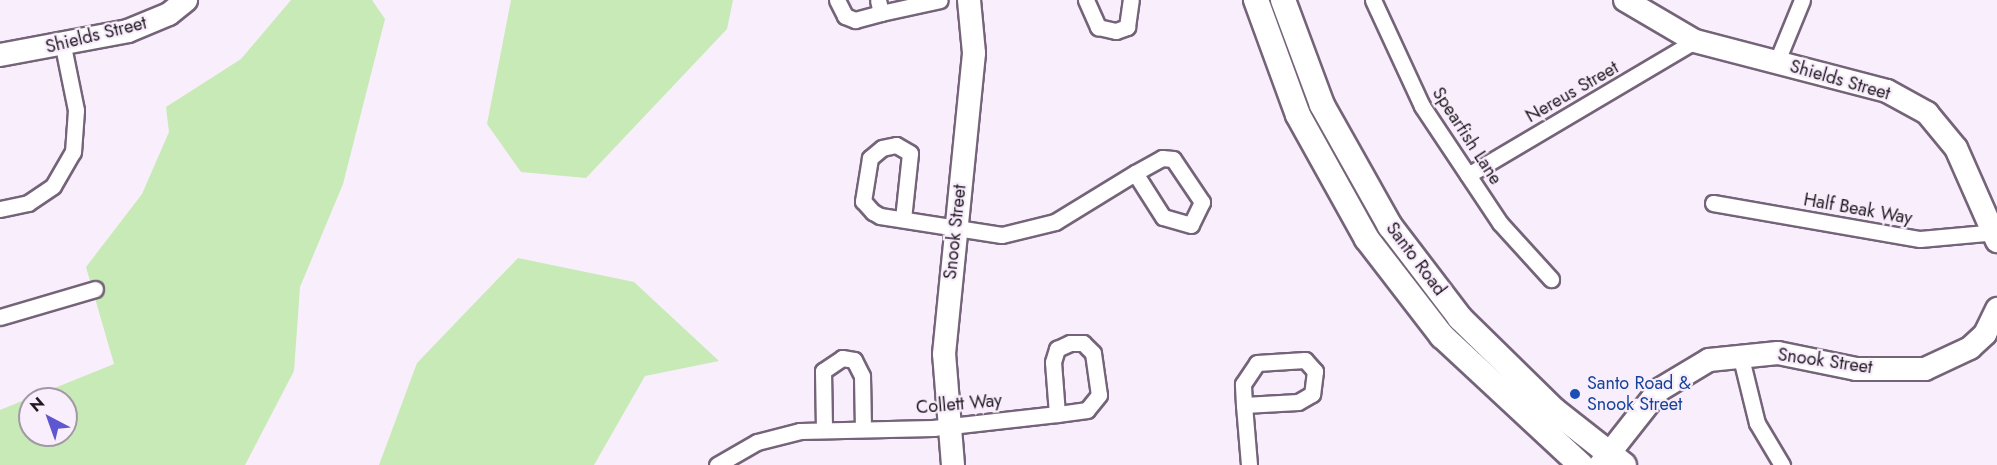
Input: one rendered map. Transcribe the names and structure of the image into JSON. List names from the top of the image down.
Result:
{
  "streets": {
    "main road": ["Santo Road"],
    "street": [
      "Shields Street",
      "Nereus Street",
      "Spearfish Lane",
      "Half Beak Way",
      "Snook Street",
      "Collett Way"
    ]
  },
  "crossings": [
    ["Shields Street", "Nereus Street"],
    ["Shields Street", "Half Beak Way"],
    ["Nereus Street", "Spearfish Lane"],
    ["Snook Street", "Santo Road"],
    ["Snook Street", "Collett Way"]
  ],
  "places": ["Santo Road & Snook Street"],
  "north": "top left"
}
